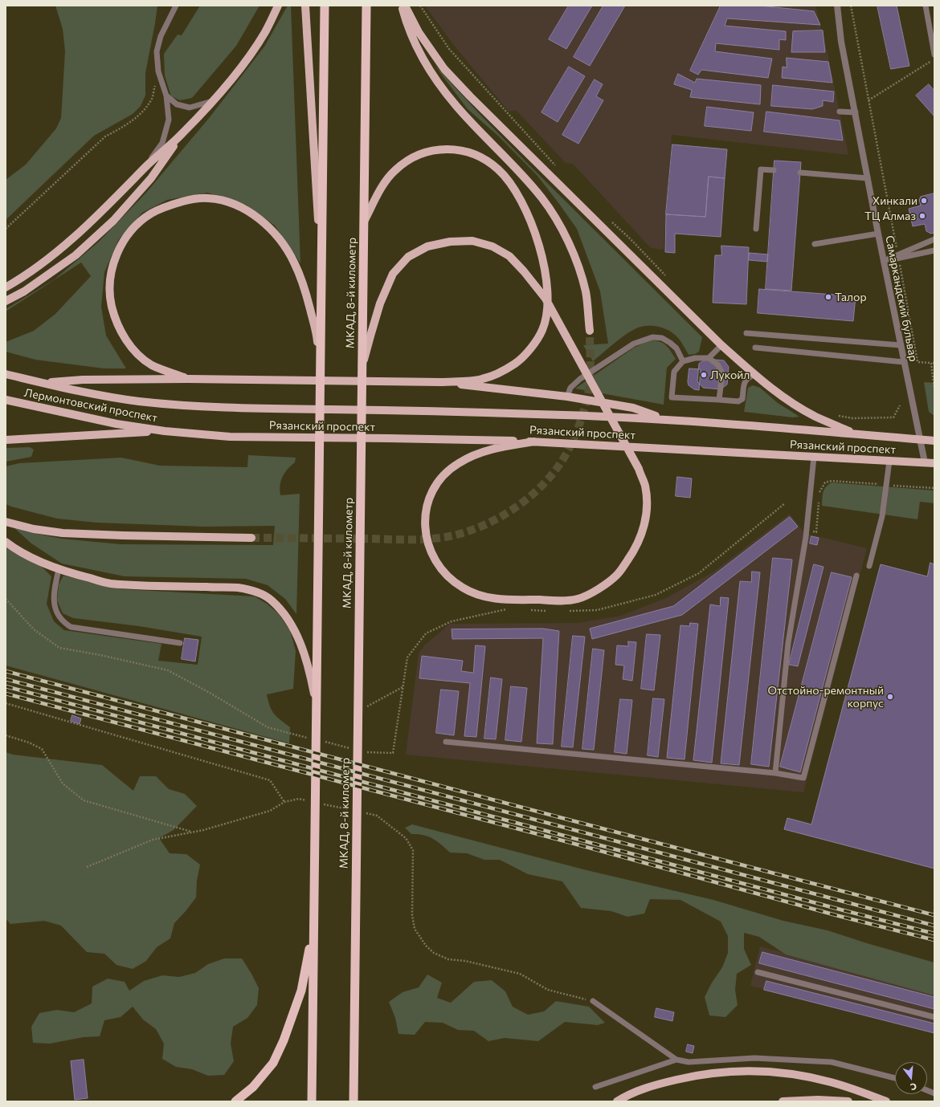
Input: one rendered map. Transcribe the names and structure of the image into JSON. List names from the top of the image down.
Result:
{
  "streets": {
    "highway": ["МКАД, 8-й километр"],
    "main road": ["Лермонтовский проспект", "Рязанский проспект"],
    "street": ["Самаркандский бульвар"]
  },
  "crossings": [
    ["Самаркандский бульвар", "Рязанский проспект"],
    ["Лермонтовский проспект", "Рязанский проспект"]
  ],
  "places": [
    "Хинкали",
    "ТЦ Алмаз",
    "Талор",
    "Лукойл",
    "Отстойно-ремонтный корпус"
  ],
  "north": "bottom"
}
